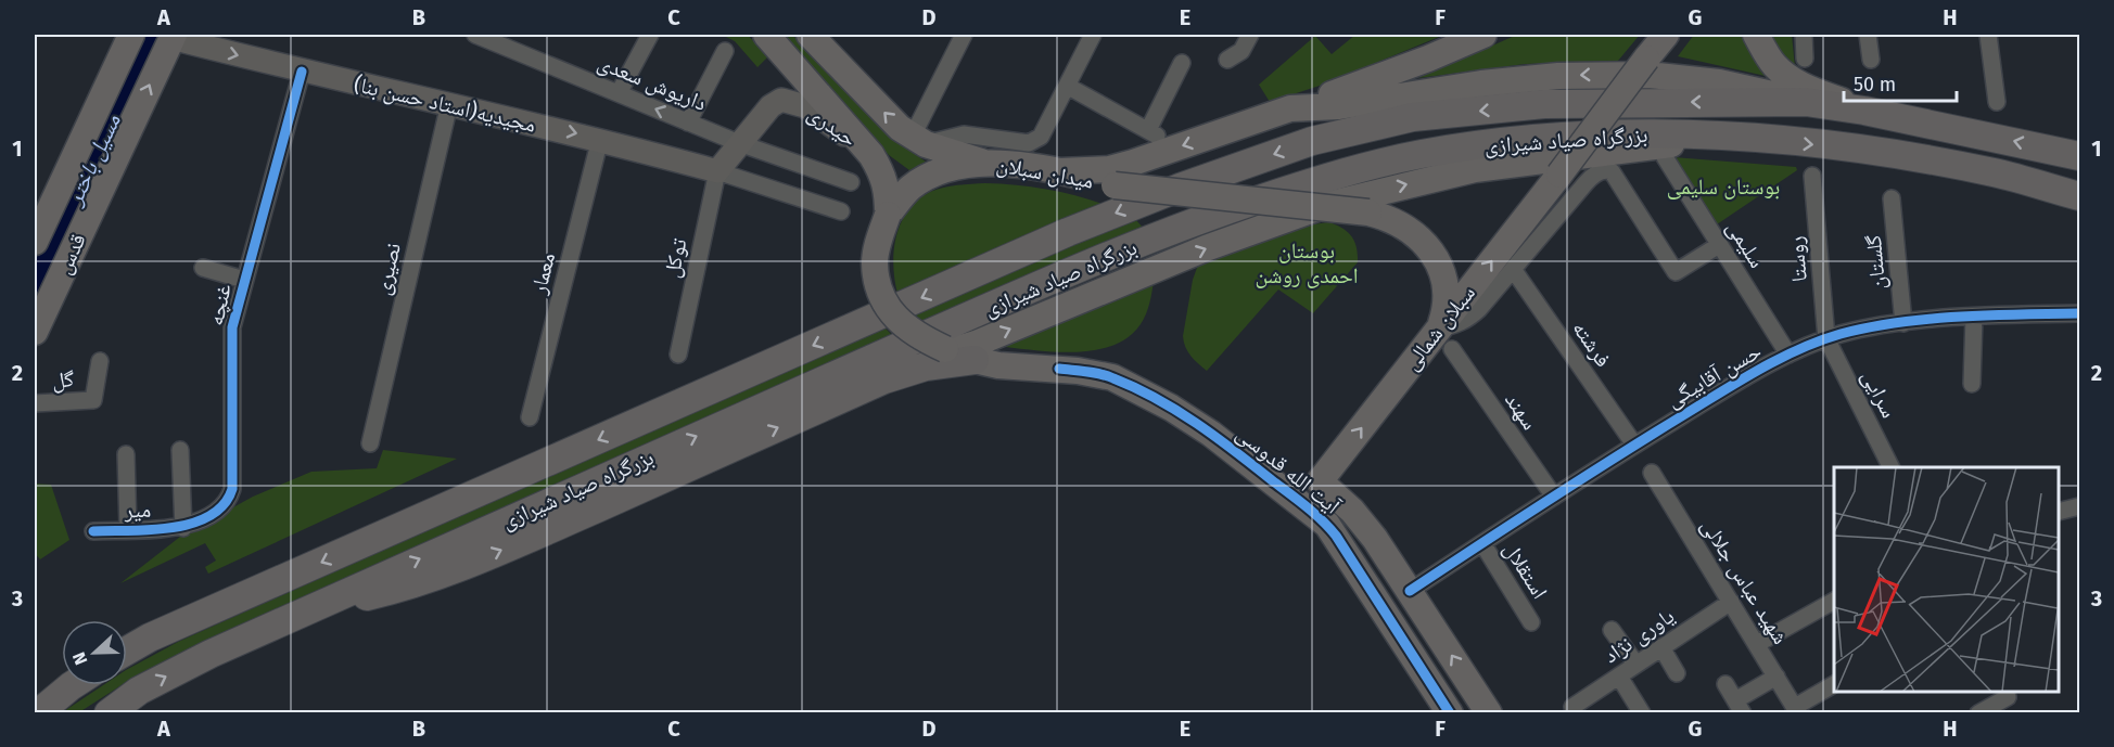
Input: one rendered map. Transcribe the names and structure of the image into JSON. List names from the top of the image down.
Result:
{
  "streets": {
    "highway": ["بزرگراه صیاد شیرازی"],
    "main road": [
      "مجیدیه(استاد حسن بنا)",
      "حیدری",
      "میدان سبلان",
      "قدس",
      "سبلان شمالی",
      "آیت الله قدوسی"
    ],
    "street": [
      "داریوش سعدی",
      "سلیمی",
      "توکل",
      "روستا",
      "گلستان",
      "نصیری",
      "معمار",
      "غنچه",
      "فرشته",
      "حسن آقابیگی",
      "گل",
      "سرایی",
      "سهند",
      "میر",
      "استقلال",
      "شهید عباس جلالی",
      "یاوری نژاد"
    ]
  },
  "crossings": [
    ["داریوش سعدی", "حیدری"],
    ["مجیدیه(استاد حسن بنا)", "قدس"],
    ["مجیدیه(استاد حسن بنا)", "توکل"],
    ["مجیدیه(استاد حسن بنا)", "نصیری"],
    ["مجیدیه(استاد حسن بنا)", "معمار"],
    ["مجیدیه(استاد حسن بنا)", "غنچه"],
    ["میدان سبلان", "سبلان شمالی"],
    ["میدان سبلان", "سهند"],
    ["میدان سبلان", "آیت الله قدوسی"],
    ["سلیمی", "حسن آقابیگی"],
    ["روستا", "حسن آقابیگی"],
    ["روستا", "سرایی"],
    ["گلستان", "حسن آقابیگی"],
    ["غنچه", "میر"],
    ["سبلان شمالی", "حسن آقابیگی"],
    ["سبلان شمالی", "سهند"],
    ["فرشته", "حسن آقابیگی"],
    ["حسن آقابیگی", "سرایی"],
    ["حسن آقابیگی", "سهند"],
    ["حسن آقابیگی", "استقلال"],
    ["شهید عباس جلالی", "یاوری نژاد"]
  ],
  "one_way": ["مجیدیه(استاد حسن بنا)", "سبلان شمالی"],
  "water": ["مسیل باختر"],
  "parks": ["بوستان سلیمی", "بوستان احمدی روشن"],
  "scale_bar": "50 m",
  "north": "left",
  "grid": {
    "columns": [
      "A",
      "B",
      "C",
      "D",
      "E",
      "F",
      "G",
      "H"
    ],
    "rows": ["1", "2", "3"]
  }
}
